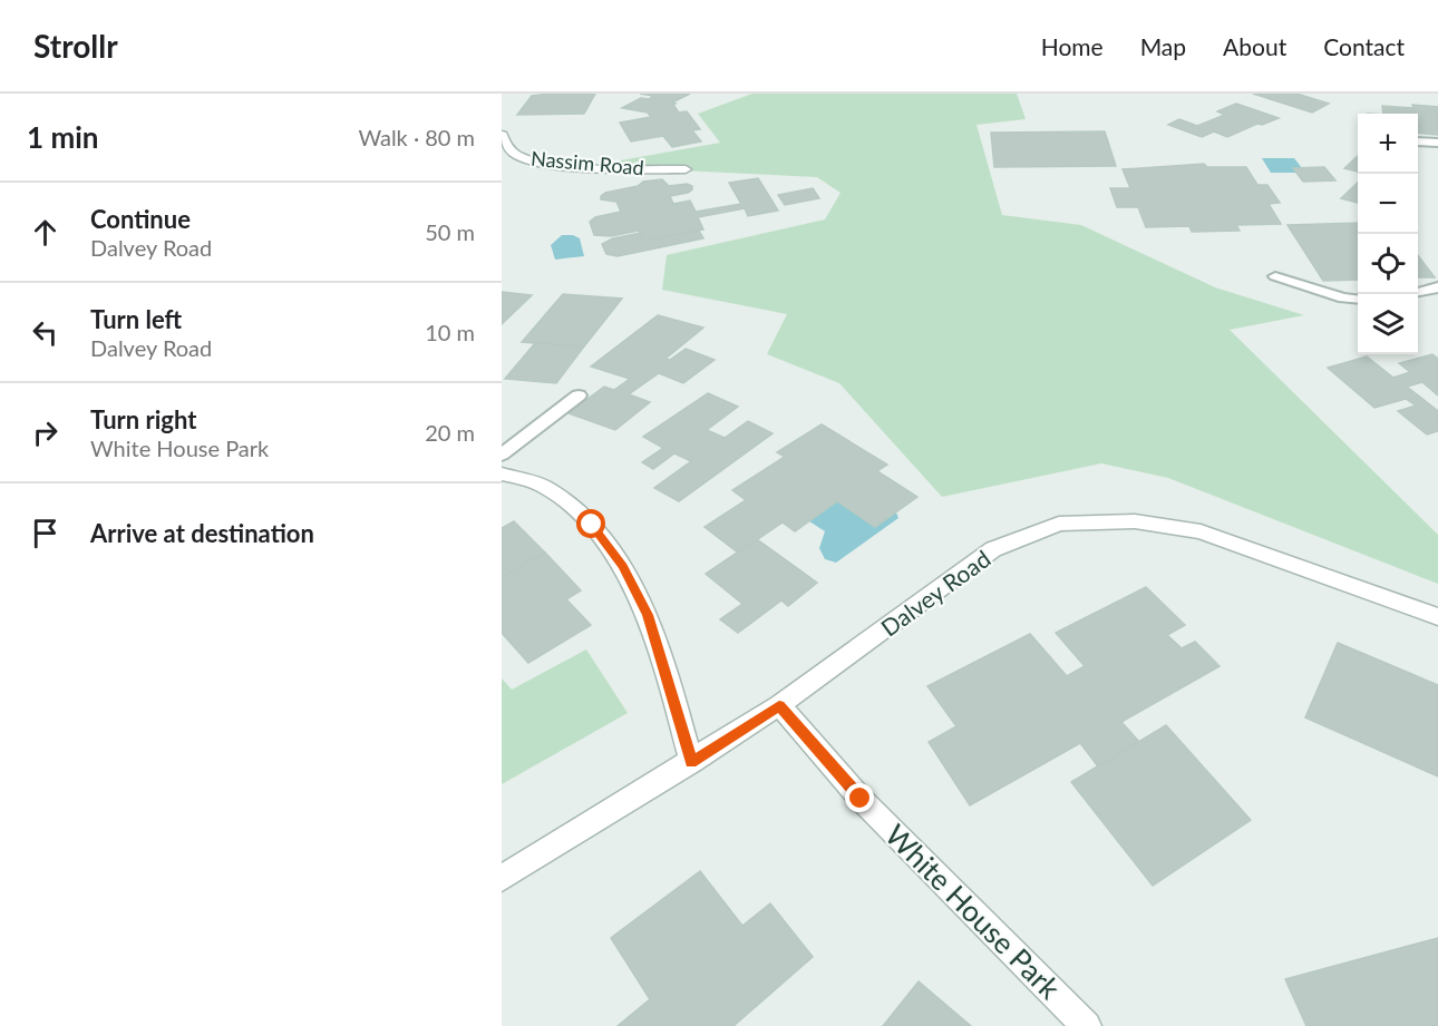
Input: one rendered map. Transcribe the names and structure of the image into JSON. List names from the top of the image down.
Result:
{
  "streets": {
    "street": ["Nassim Road", "Dalvey Road", "White House Park"]
  },
  "crossings": [
    ["Dalvey Road", "White House Park"]
  ],
  "page": {
    "header": "Strollr",
    "nav": [
      "Home",
      "Map",
      "About",
      "Contact"
    ],
    "heading": ["1 min", "Walk · 80 m"],
    "map_buttons": ["+", "−"],
    "list": [
      ["Continue", "Dalvey Road", "50 m"],
      ["Turn left", "Dalvey Road", "10 m"],
      ["Turn right", "White House Park", "20 m"],
      "Arrive at destination"
    ]
  }
}
